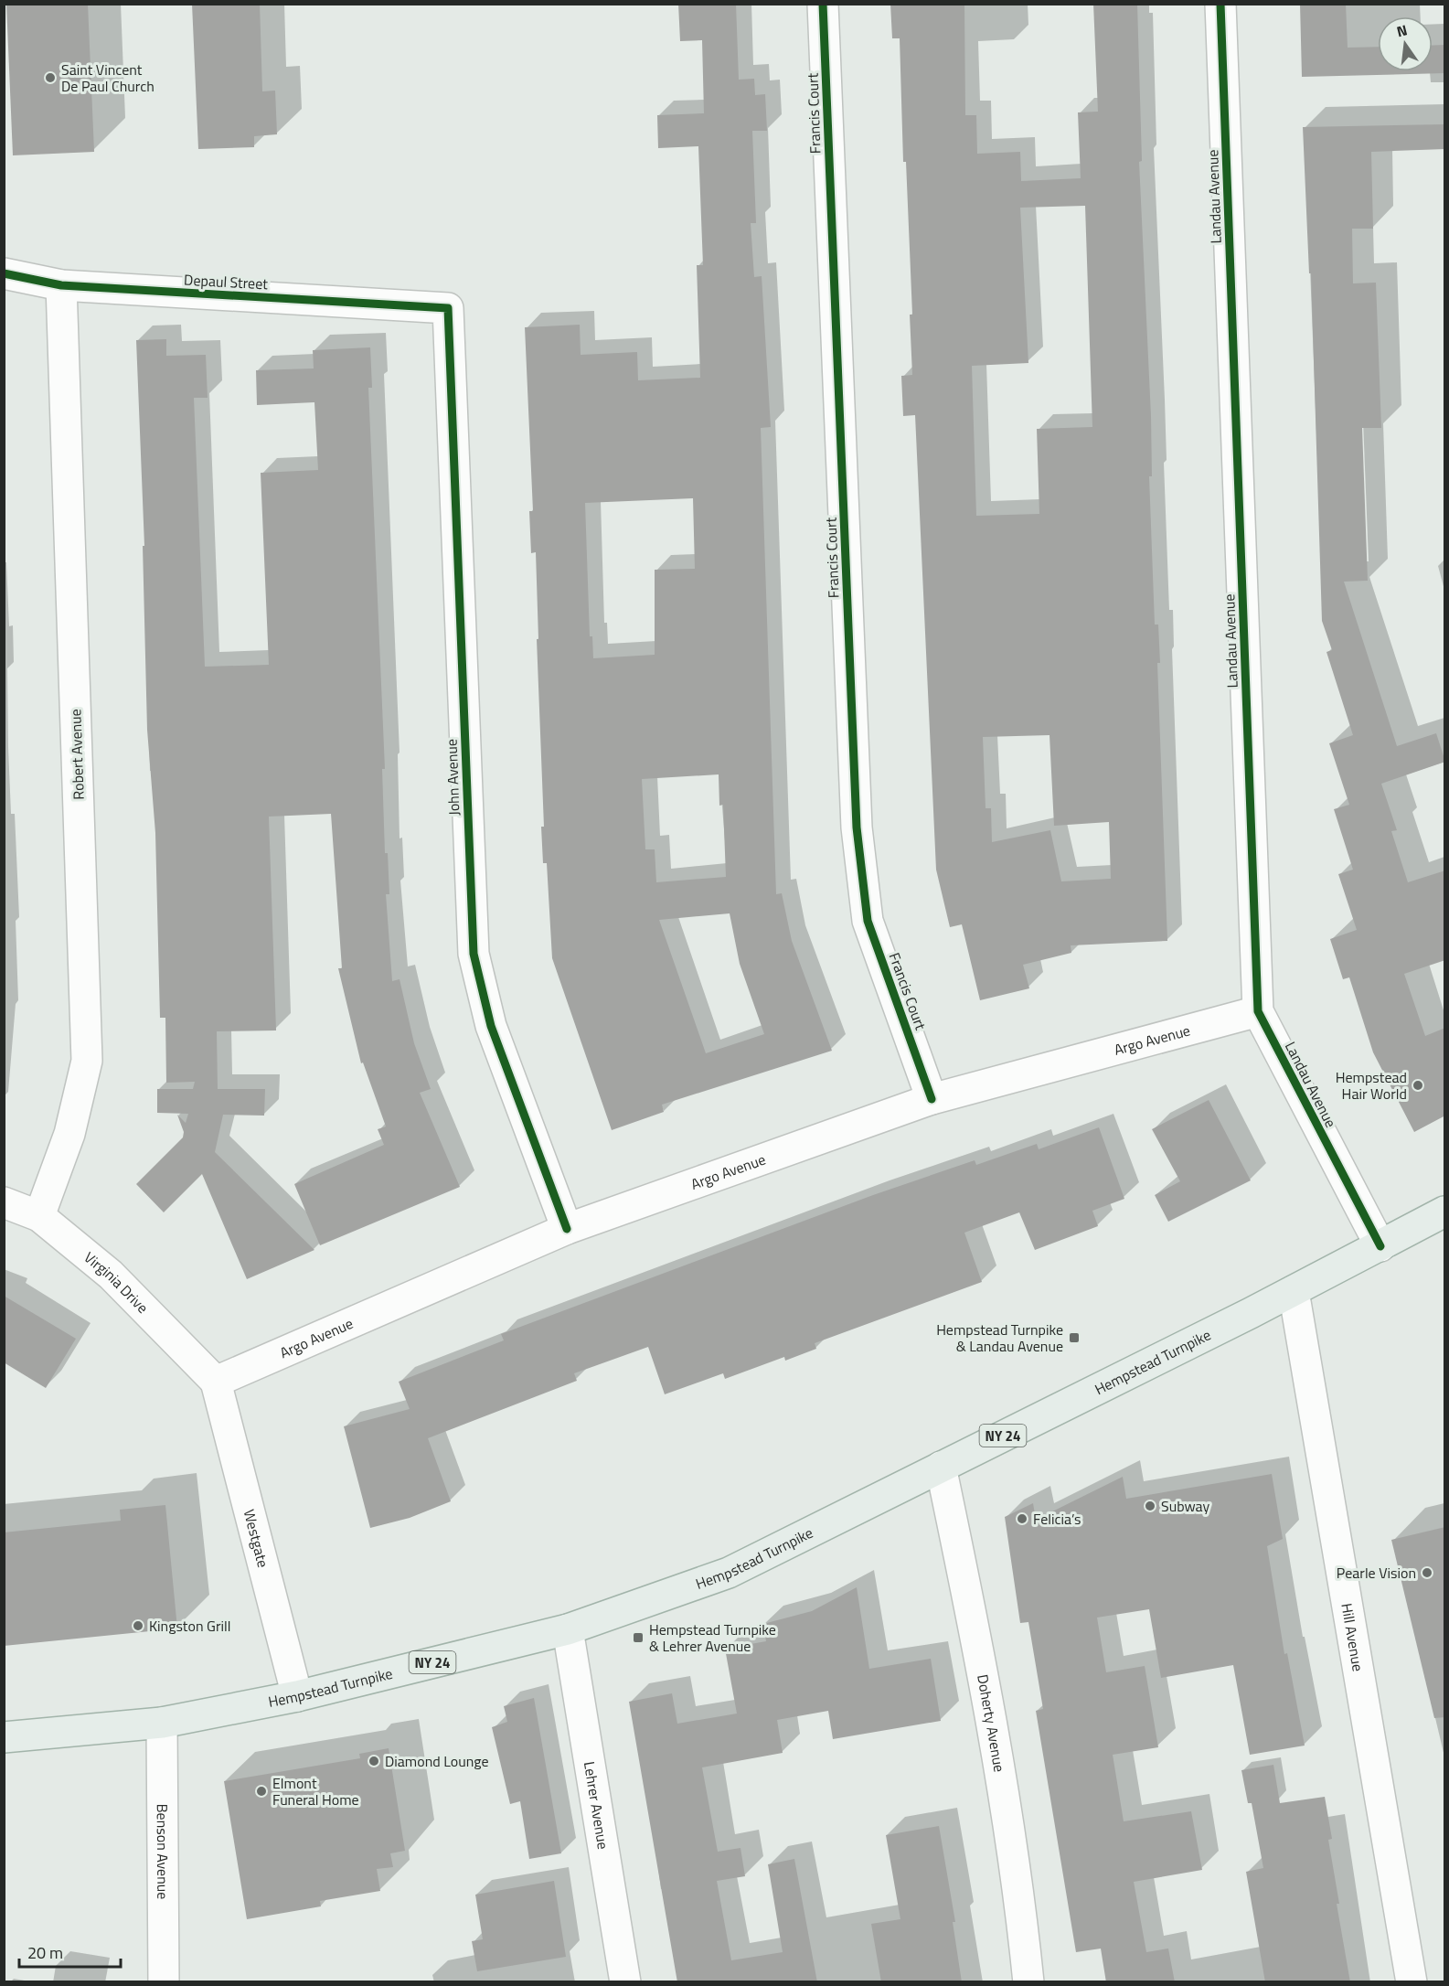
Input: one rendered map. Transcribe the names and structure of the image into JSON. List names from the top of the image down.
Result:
{
  "streets": {
    "main road": ["Hempstead Turnpike", "NY 24"],
    "street": [
      "Francis Court",
      "Landau Avenue",
      "Depaul Street",
      "Robert Avenue",
      "John Avenue",
      "Argo Avenue",
      "Virginia Drive",
      "Westgate",
      "Hill Avenue",
      "Doherty Avenue",
      "Lehrer Avenue",
      "Benson Avenue"
    ]
  },
  "crossings": [
    ["Francis Court", "Argo Avenue"],
    ["Landau Avenue", "Argo Avenue"],
    ["Landau Avenue", "Hempstead Turnpike"],
    ["Depaul Street", "Robert Avenue"],
    ["Depaul Street", "John Avenue"],
    ["Robert Avenue", "Virginia Drive"],
    ["John Avenue", "Argo Avenue"],
    ["Argo Avenue", "Virginia Drive"],
    ["Argo Avenue", "Westgate"],
    ["Virginia Drive", "Westgate"],
    ["Hempstead Turnpike", "Westgate"],
    ["Hempstead Turnpike", "Hill Avenue"],
    ["Hempstead Turnpike", "Doherty Avenue"],
    ["Hempstead Turnpike", "Lehrer Avenue"],
    ["Hempstead Turnpike", "Benson Avenue"]
  ],
  "places": {
    "other": [
      "Saint Vincent De Paul Church",
      "Hempstead Hair World",
      "Subway",
      "Felicia’s",
      "Pearle Vision",
      "Kingston Grill",
      "Diamond Lounge",
      "Elmont Funeral Home"
    ],
    "transit": ["Hempstead Turnpike & Landau Avenue", "Hempstead Turnpike & Lehrer Avenue"]
  },
  "scale_bar": "20 m",
  "north": "top"
}
